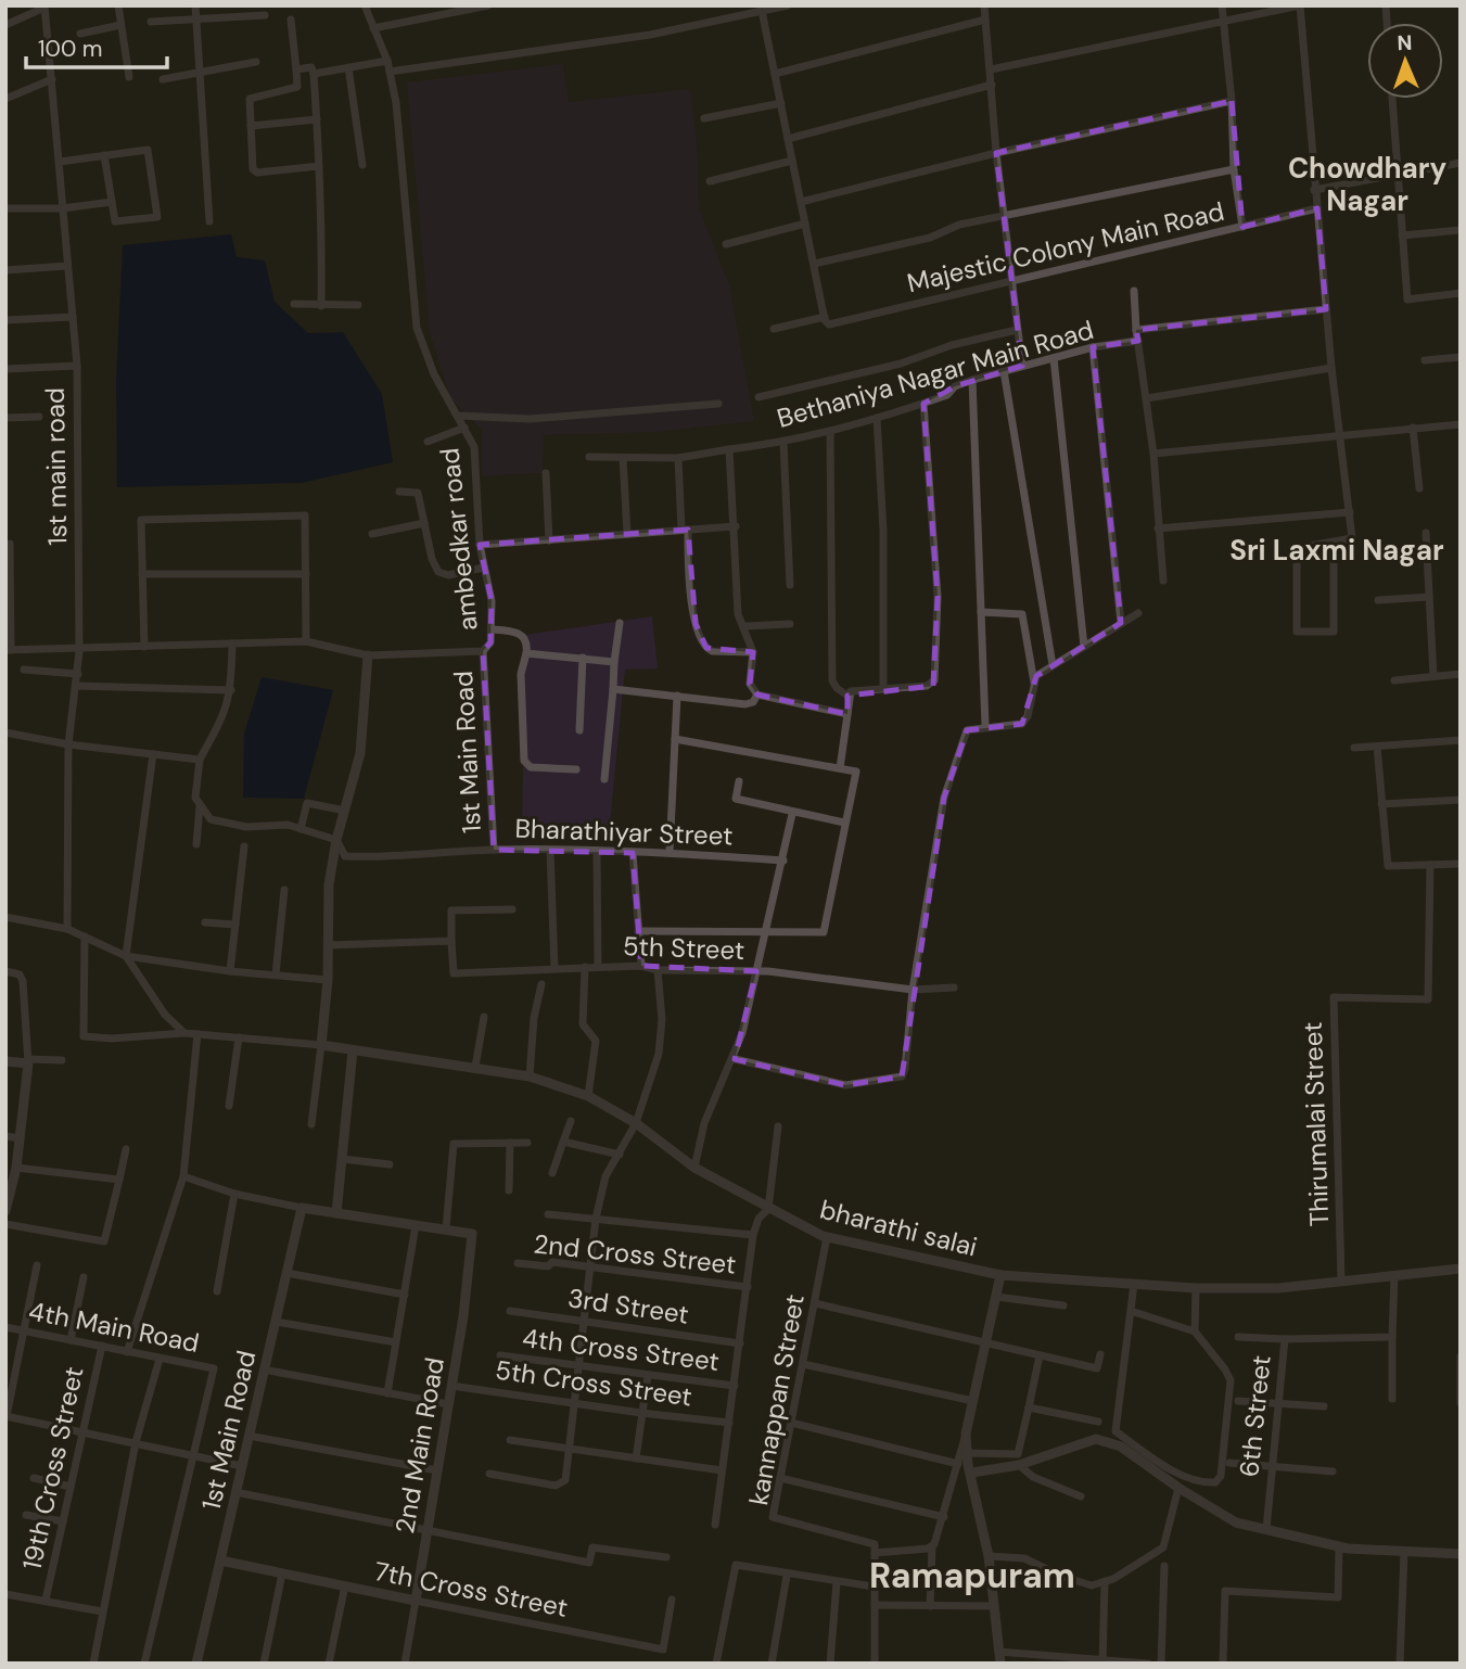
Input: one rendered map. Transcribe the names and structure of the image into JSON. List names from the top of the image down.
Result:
{
  "streets": {
    "street": [
      "Majestic Colony Main Road",
      "Bethaniya Nagar Main Road",
      "1st main road",
      "ambedkar road",
      "1st Main Road",
      "Bharathiyar Street",
      "5th Street",
      "Thirumalai Street",
      "bharathi salai",
      "2nd Cross Street",
      "3rd Street",
      "4th Main Road",
      "4th Cross Street",
      "5th Cross Street",
      "kannappan Street",
      "6th Street",
      "2nd Main Road",
      "19th Cross Street",
      "7th Cross Street"
    ]
  },
  "crossings": [
    ["1st main road", "ambedkar road"],
    ["ambedkar road", "1st Main Road"],
    ["1st Main Road", "Bharathiyar Street"],
    ["1st Main Road", "7th Cross Street"],
    ["Thirumalai Street", "bharathi salai"],
    ["bharathi salai", "kannappan Street"],
    ["4th Main Road", "19th Cross Street"],
    ["5th Cross Street", "2nd Main Road"],
    ["2nd Main Road", "7th Cross Street"]
  ],
  "districts": ["Chowdhary Nagar", "Sri Laxmi Nagar", "Ramapuram"],
  "scale_bar": "100 m",
  "north": "top"
}
